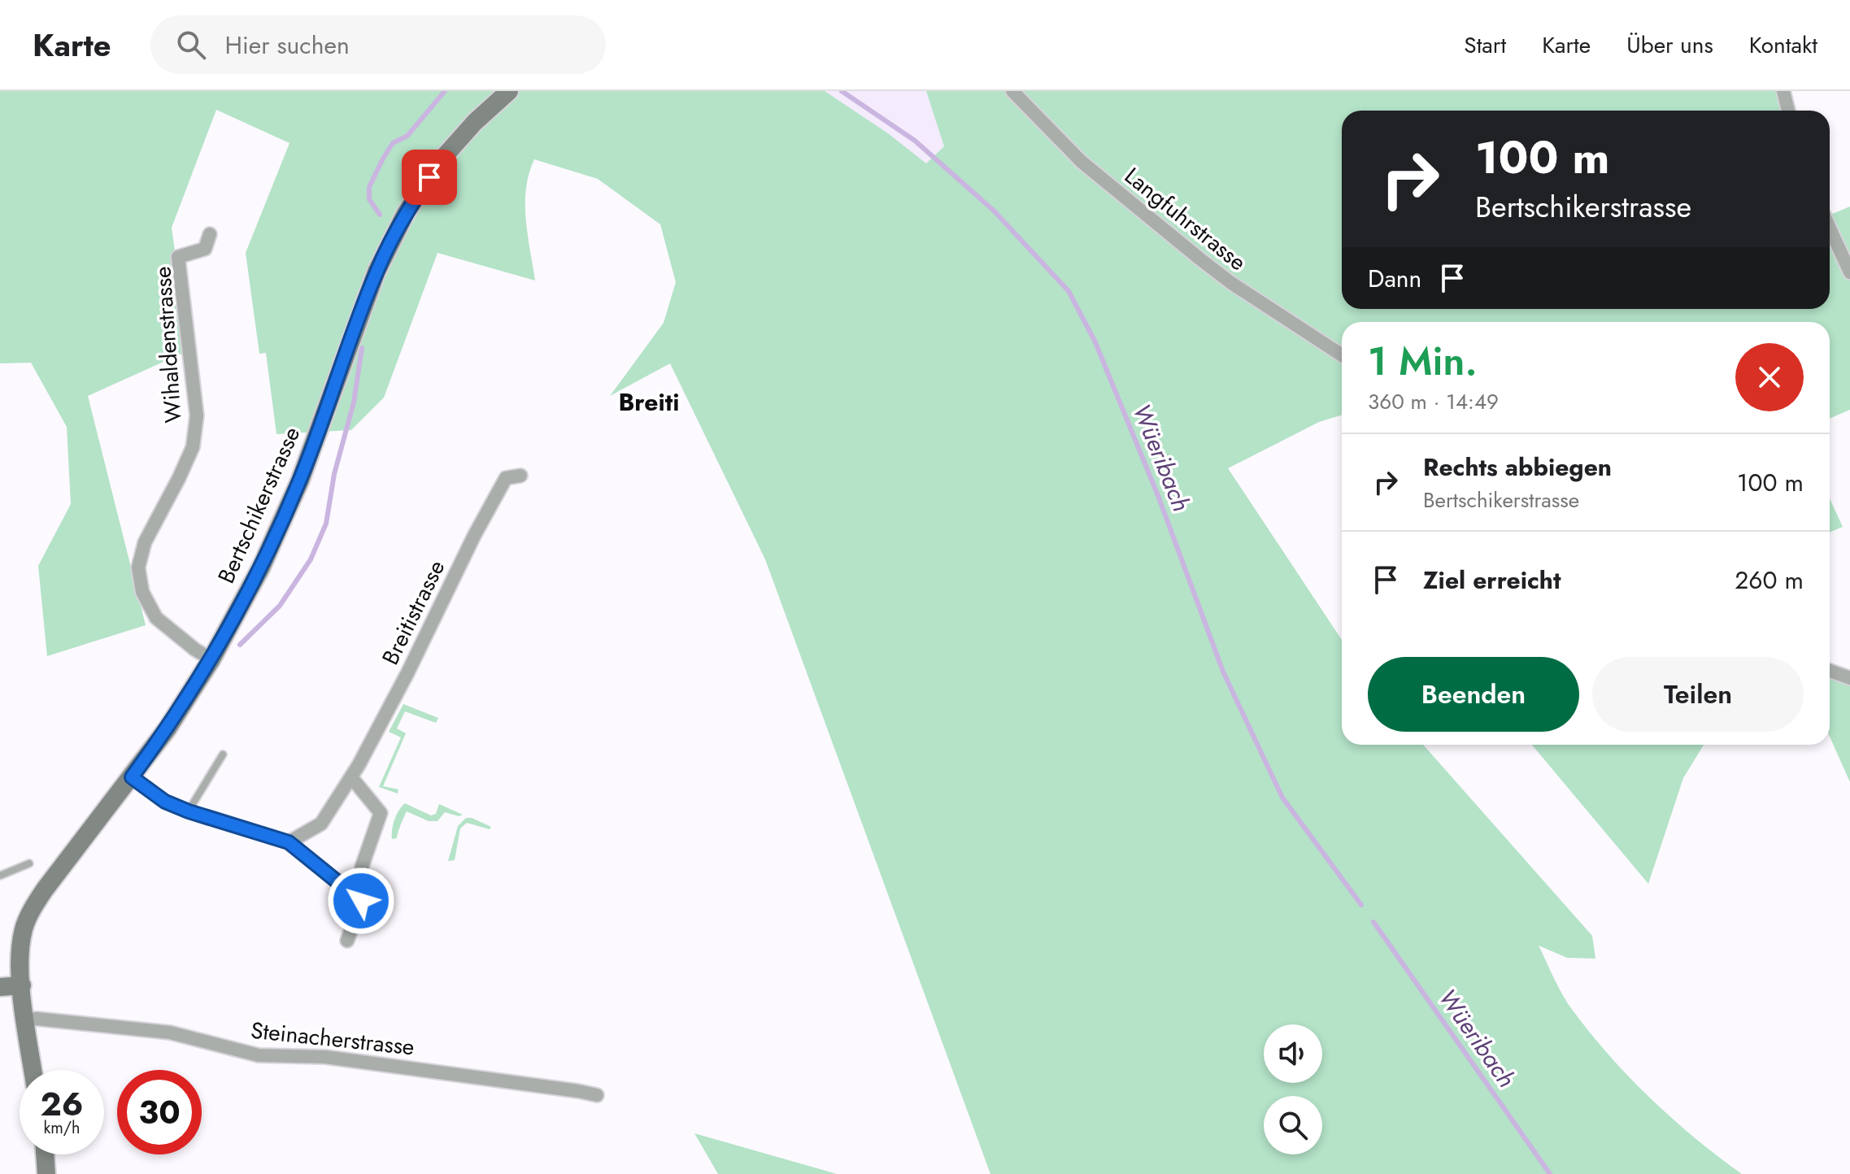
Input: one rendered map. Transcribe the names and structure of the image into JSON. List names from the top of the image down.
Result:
{
  "streets": {
    "street": [
      "Langfuhrstrasse",
      "Wihaldenstrasse",
      "Bertschikerstrasse",
      "Breitistrasse",
      "Steinacherstrasse"
    ]
  },
  "crossings": [
    ["Wihaldenstrasse", "Bertschikerstrasse"]
  ],
  "districts": ["Breiti"],
  "water": ["Wüeribach"],
  "page": {
    "header": "Karte",
    "search": "Hier suchen",
    "nav": [
      "Start",
      "Karte",
      "Über uns",
      "Kontakt"
    ],
    "turn": ["100 m", "Bertschikerstrasse"],
    "then": "Dann",
    "heading": ["1 Min.", "360 m · 14:49"],
    "list": [
      {
        "name": "Rechts abbiegen",
        "note": "Bertschikerstrasse",
        "value": "100 m"
      },
      {
        "name": "Ziel erreicht",
        "value": "260 m"
      }
    ],
    "buttons": ["Beenden", "Teilen"],
    "speed": "26 km/h",
    "limit": "30"
  }
}
